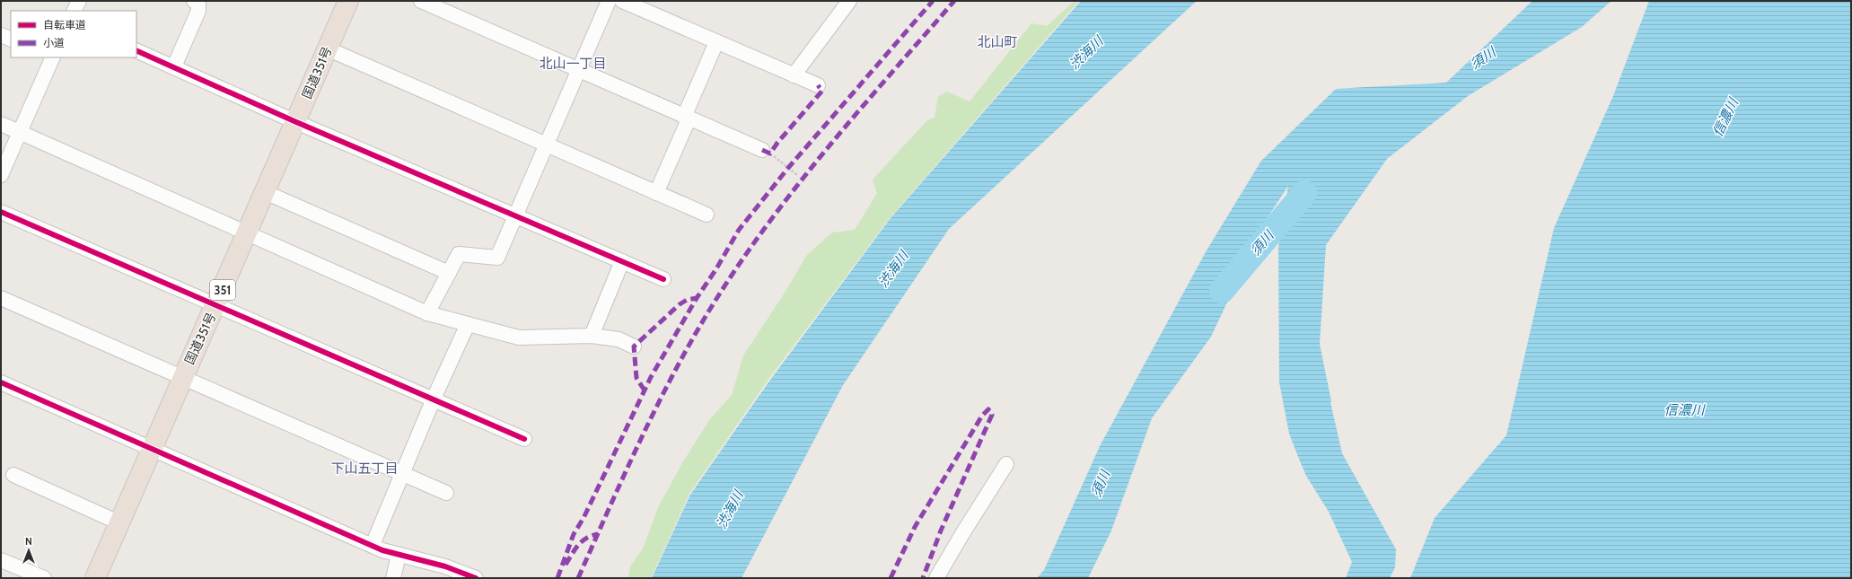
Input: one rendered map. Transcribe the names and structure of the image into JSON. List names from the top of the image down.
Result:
{
  "streets": {
    "highway": ["国道351号", "351"]
  },
  "districts": ["北山町", "北山一丁目", "下山五丁目"],
  "water": ["渋海川", "須川", "信濃川"],
  "legend": ["自転車道", "小道"],
  "north": "top"
}
